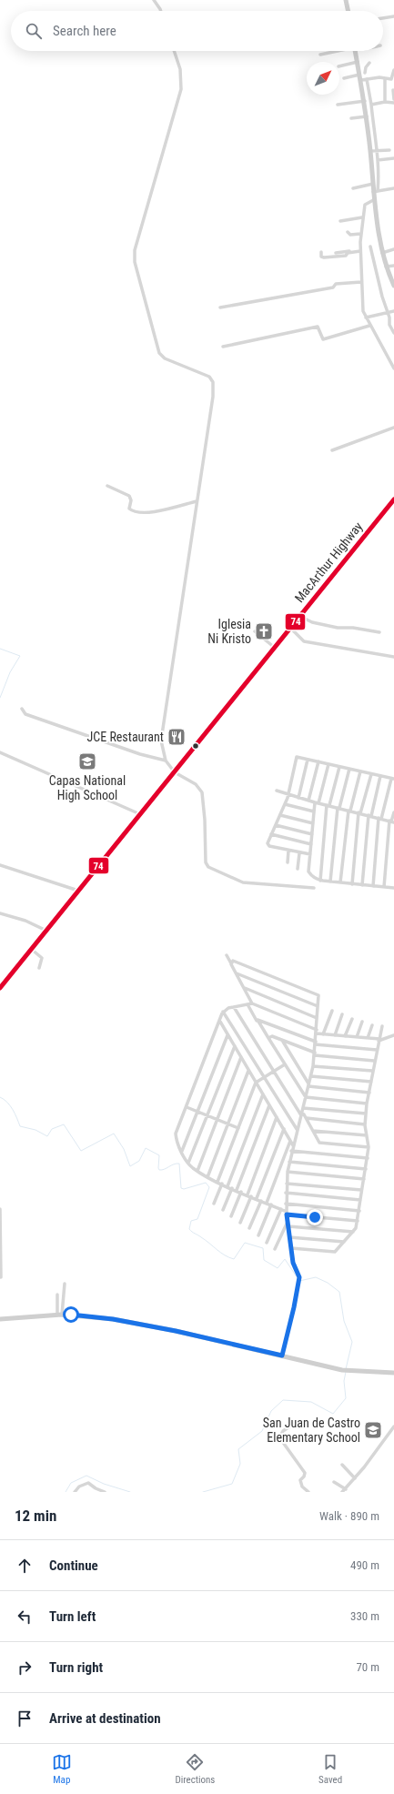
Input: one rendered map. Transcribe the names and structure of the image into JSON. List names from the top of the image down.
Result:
{
  "streets": {
    "highway": ["MacArthur Highway"]
  },
  "places": {
    "church": ["Iglesia Ni Kristo"],
    "restaurant": ["JCE Restaurant"],
    "school or university": ["Capas National High School", "San Juan de Castro Elementary School"]
  },
  "lines": ["transit line 74"],
  "north": "top right",
  "page": {
    "search": "Search here",
    "heading": ["12 min", "Walk · 890 m"],
    "list": [
      ["Continue", "490 m"],
      ["Turn left", "330 m"],
      ["Turn right", "70 m"],
      "Arrive at destination"
    ],
    "nav": ["Map", "Directions", "Saved"]
  }
}
